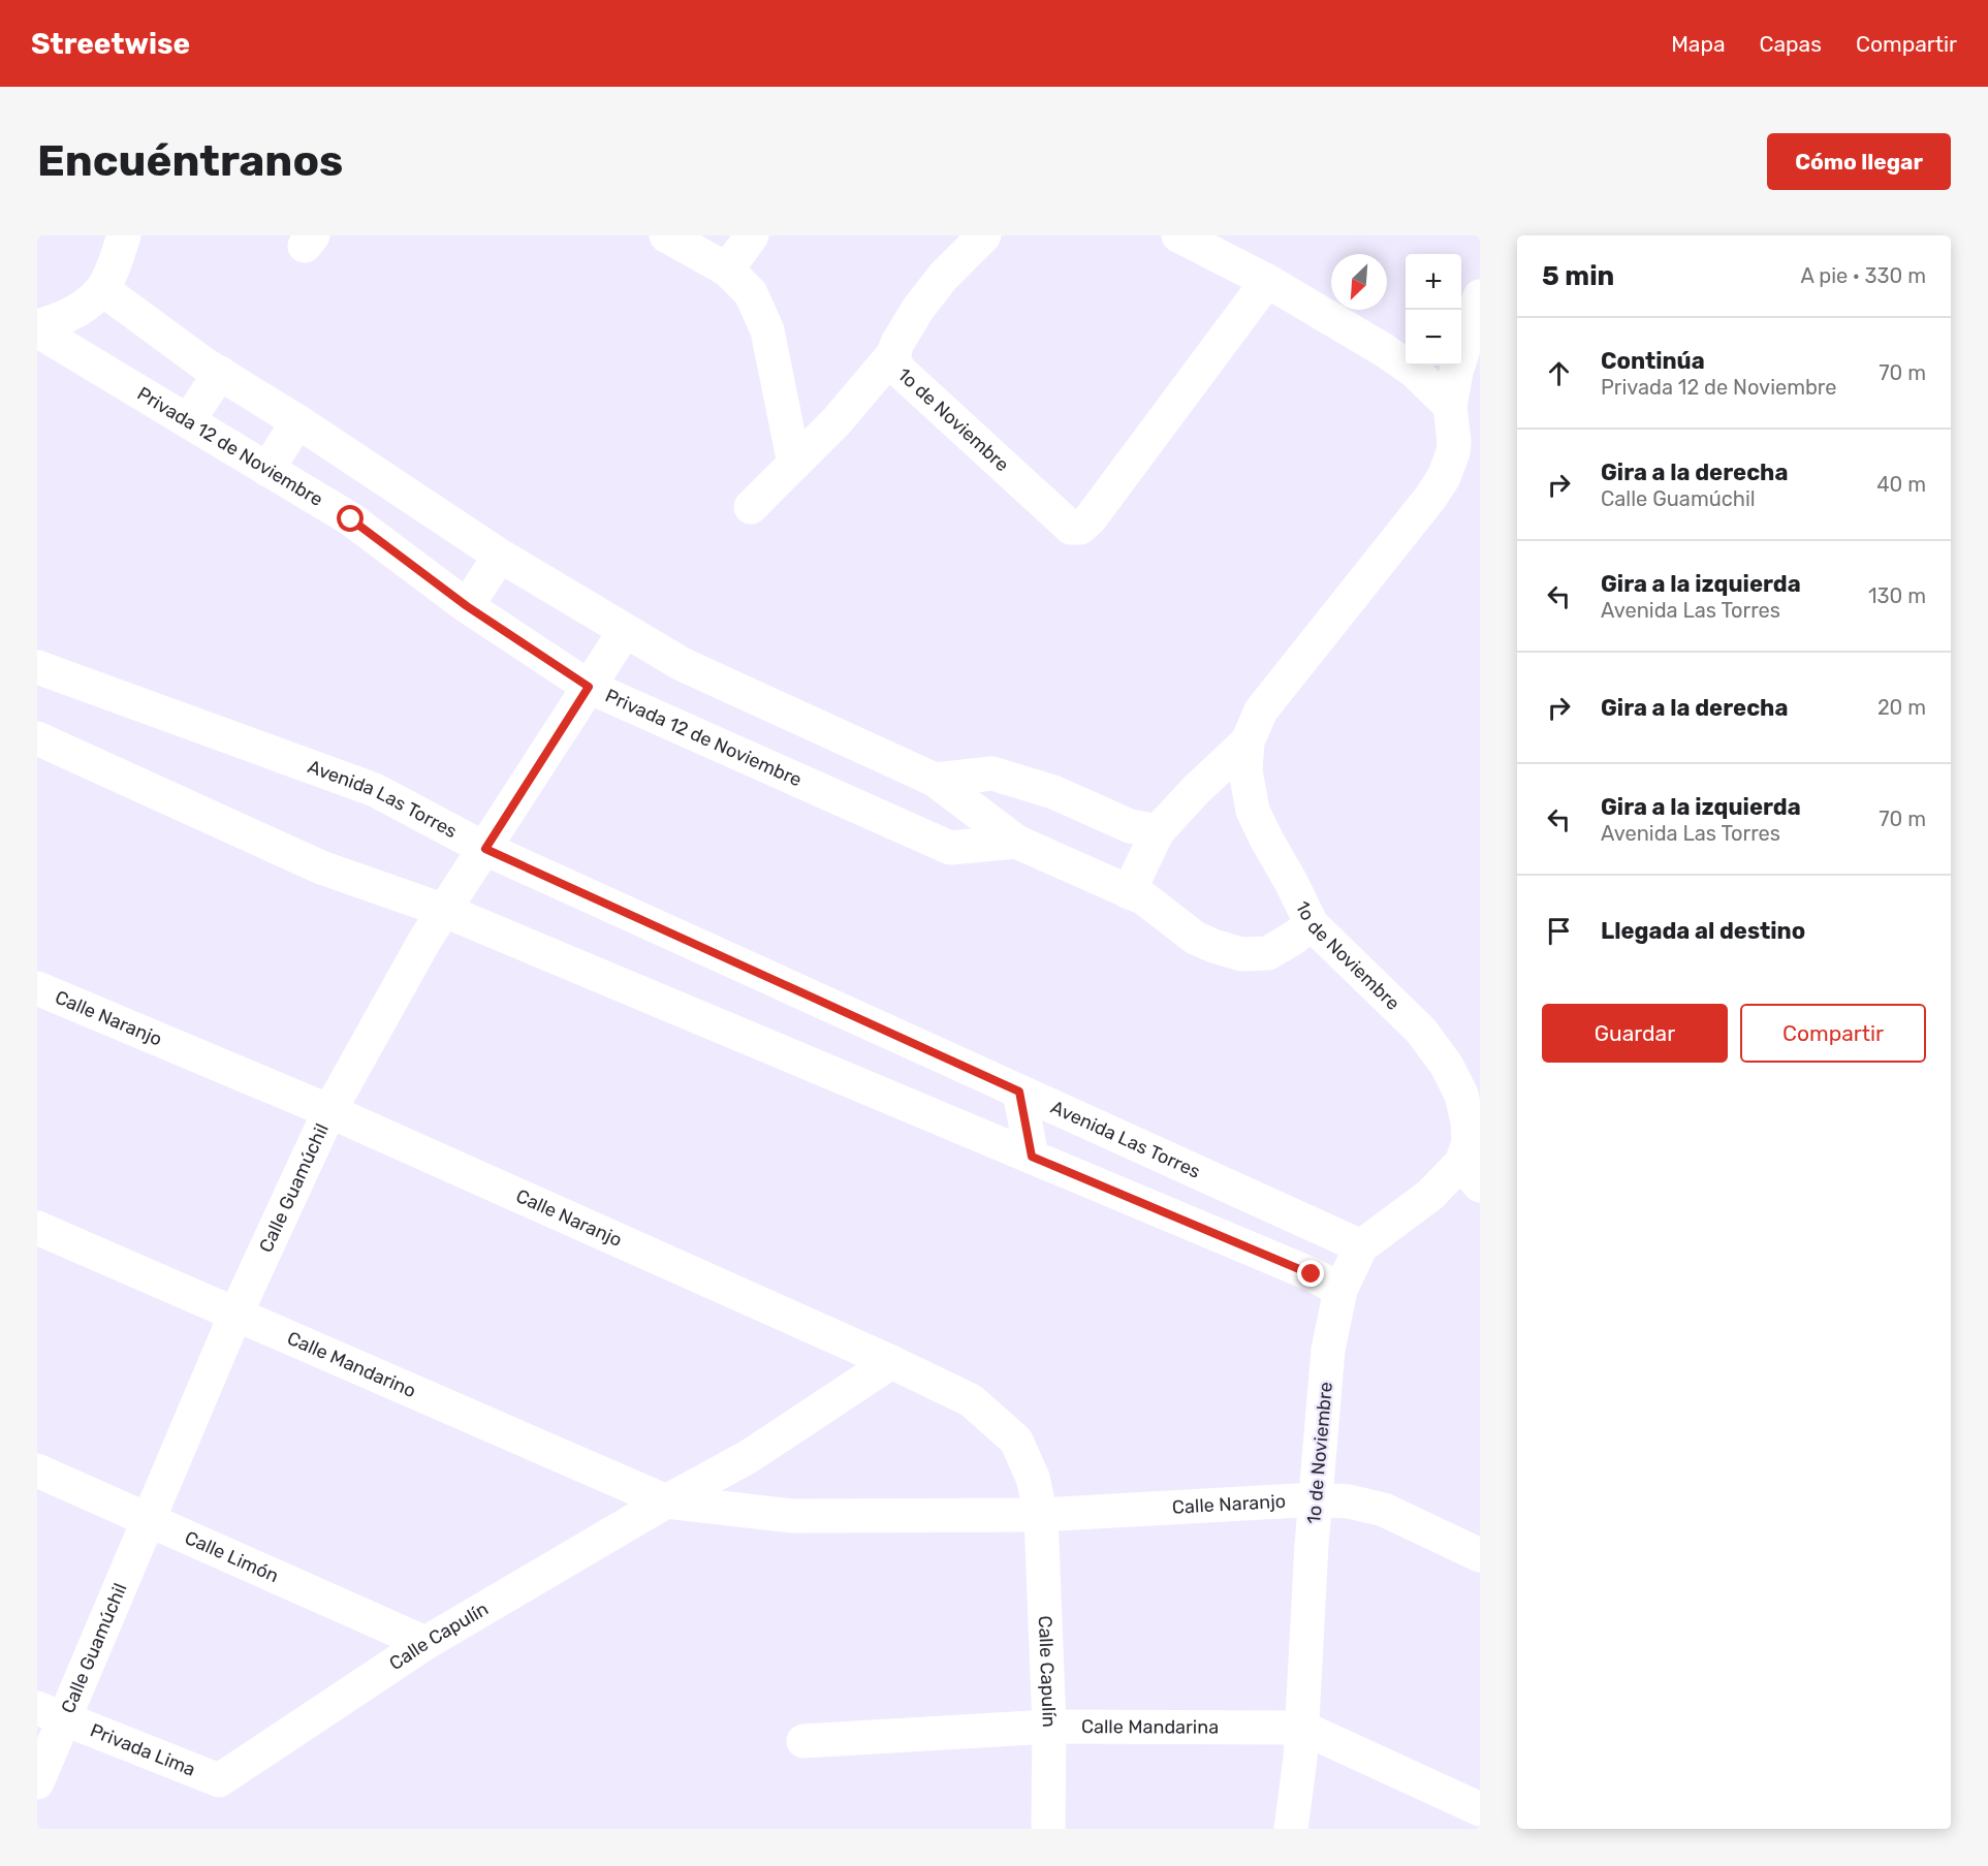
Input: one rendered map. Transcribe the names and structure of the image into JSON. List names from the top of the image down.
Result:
{
  "streets": {
    "street": [
      "1o de Noviembre",
      "Privada 12 de Noviembre",
      "Avenida Las Torres",
      "Calle Naranjo",
      "Calle Guamúchil",
      "Calle Mandarino",
      "Calle Limón",
      "Calle Capulín",
      "Calle Mandarina",
      "Privada Lima"
    ]
  },
  "crossings": [
    ["1o de Noviembre", "Privada 12 de Noviembre"],
    ["1o de Noviembre", "Avenida Las Torres"],
    ["1o de Noviembre", "Calle Naranjo"],
    ["1o de Noviembre", "Calle Mandarina"],
    ["Privada 12 de Noviembre", "Calle Guamúchil"],
    ["Avenida Las Torres", "Calle Guamúchil"],
    ["Calle Naranjo", "Calle Guamúchil"],
    ["Calle Naranjo", "Calle Mandarino"],
    ["Calle Naranjo", "Calle Capulín"],
    ["Calle Guamúchil", "Calle Mandarino"],
    ["Calle Guamúchil", "Calle Limón"],
    ["Calle Guamúchil", "Privada Lima"],
    ["Calle Mandarino", "Calle Capulín"],
    ["Calle Limón", "Calle Capulín"],
    ["Calle Capulín", "Calle Mandarina"],
    ["Calle Capulín", "Privada Lima"]
  ],
  "north": "bottom left",
  "page": {
    "header": "Streetwise",
    "nav": ["Mapa", "Capas", "Compartir"],
    "buttons": [
      "Cómo llegar",
      ["Guardar", "Compartir"]
    ],
    "title": "Encuéntranos",
    "heading": ["5 min", "A pie · 330 m"],
    "map_buttons": ["+", "−"],
    "list": [
      ["Continúa", "Privada 12 de Noviembre", "70 m"],
      ["Gira a la derecha", "Calle Guamúchil", "40 m"],
      ["Gira a la izquierda", "Avenida Las Torres", "130 m"],
      ["Gira a la derecha", "20 m"],
      ["Gira a la izquierda", "Avenida Las Torres", "70 m"],
      "Llegada al destino"
    ]
  }
}
